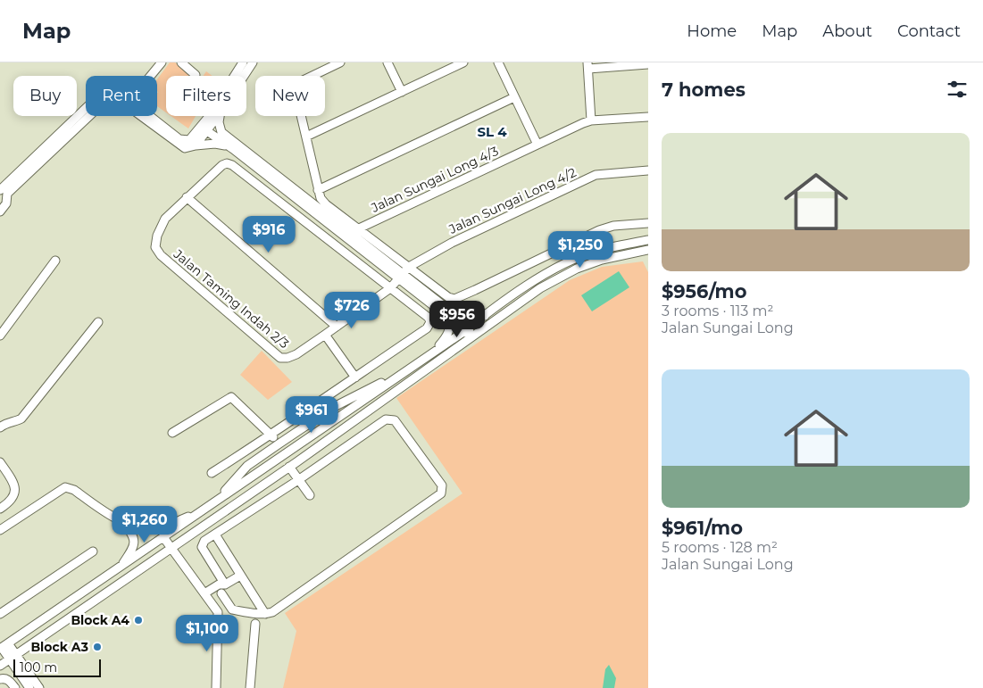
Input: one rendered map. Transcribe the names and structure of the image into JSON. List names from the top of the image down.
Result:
{
  "streets": {
    "street": ["Jalan Sungai Long 4/3", "Jalan Sungai Long 4/2", "Jalan Taming Indah 2/3"]
  },
  "crossings": [
    ["Jalan Sungai Long 4/2", "Jalan Taming Indah 2/3"]
  ],
  "districts": ["SL 4"],
  "places": ["Block A4", "Block A3"],
  "scale_bar": "100 m",
  "page": {
    "header": "Map",
    "nav": [
      "Home",
      "Map",
      "About",
      "Contact"
    ],
    "heading": "7 homes",
    "chip": [
      "Buy",
      "Rent",
      "Filters",
      "New"
    ],
    "list": [
      {
        "name": "$956/mo",
        "note": "3 rooms · 113 m² · Jalan Sungai Long"
      },
      {
        "name": "$961/mo",
        "note": "5 rooms · 128 m² · Jalan Sungai Long"
      }
    ],
    "price": [
      "$916",
      "$1,250",
      "$726",
      "$956",
      "$961",
      "$1,260",
      "$1,100"
    ],
    "scale": "100 m"
  }
}
